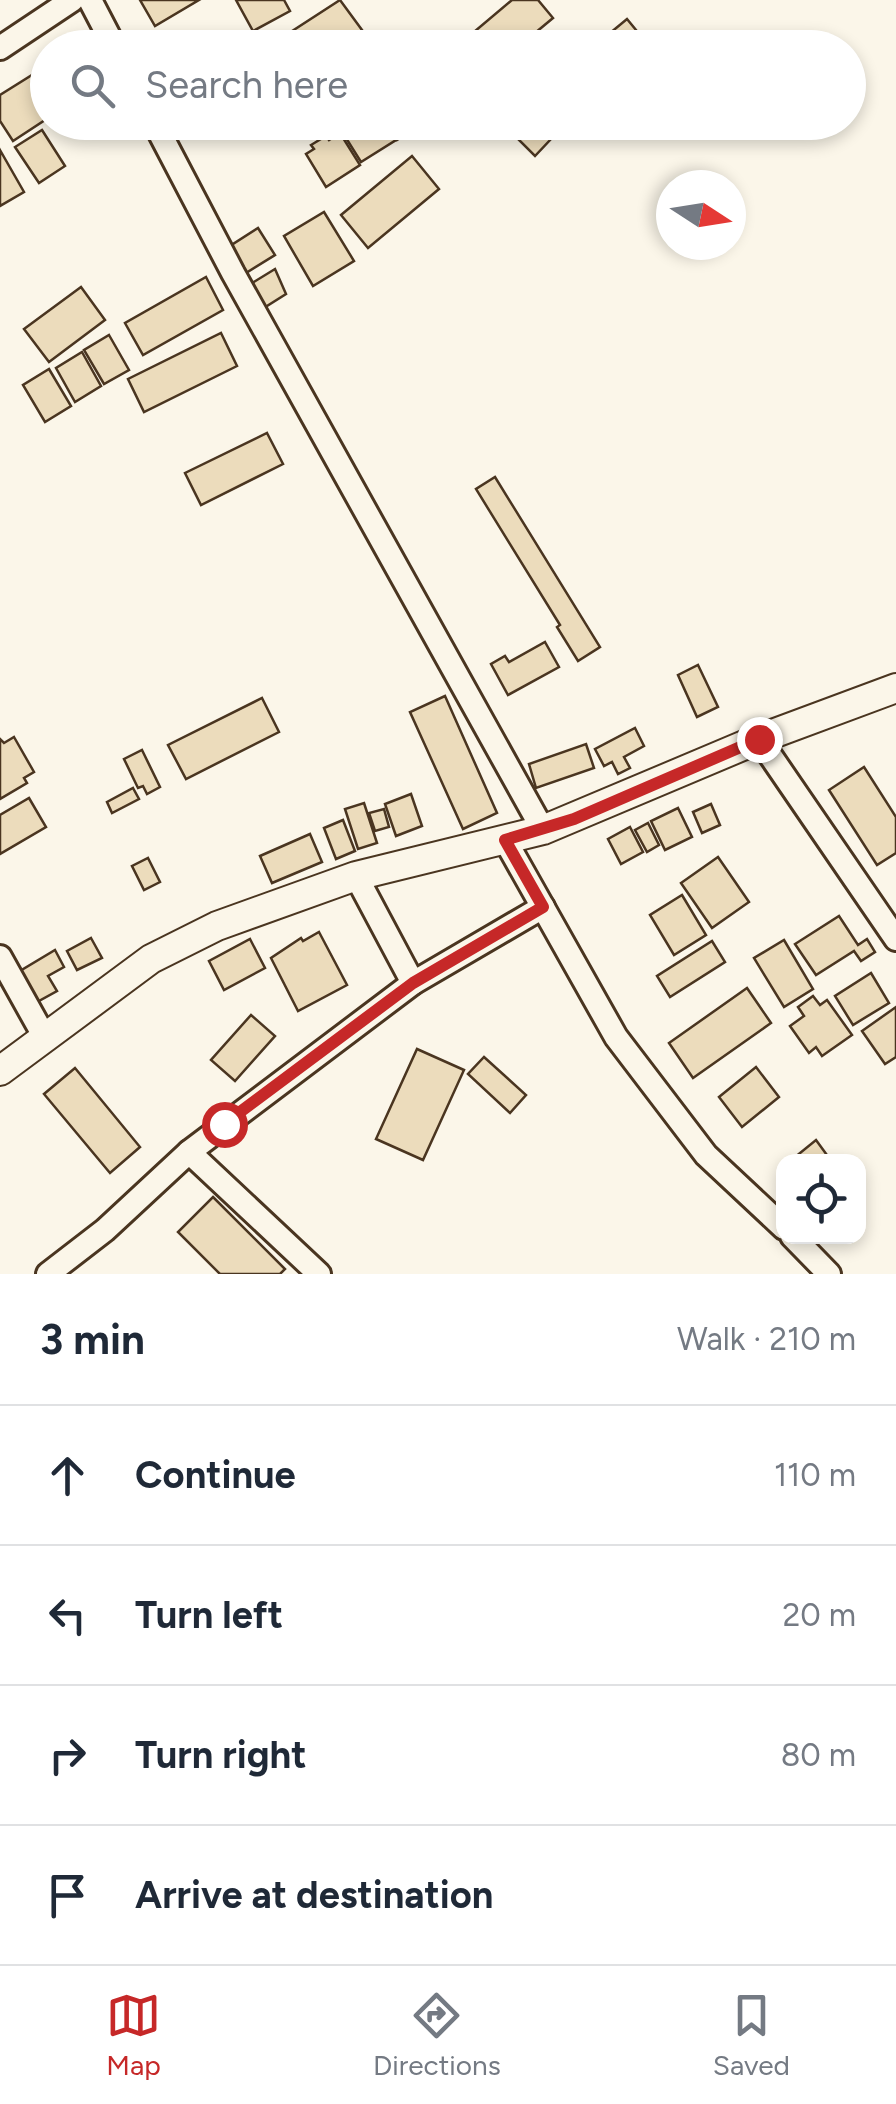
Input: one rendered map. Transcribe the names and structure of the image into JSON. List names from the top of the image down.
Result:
{
  "north": "right",
  "page": {
    "search": "Search here",
    "heading": ["3 min", "Walk · 210 m"],
    "list": [
      ["Continue", "110 m"],
      ["Turn left", "20 m"],
      ["Turn right", "80 m"],
      "Arrive at destination"
    ],
    "nav": ["Map", "Directions", "Saved"]
  }
}
